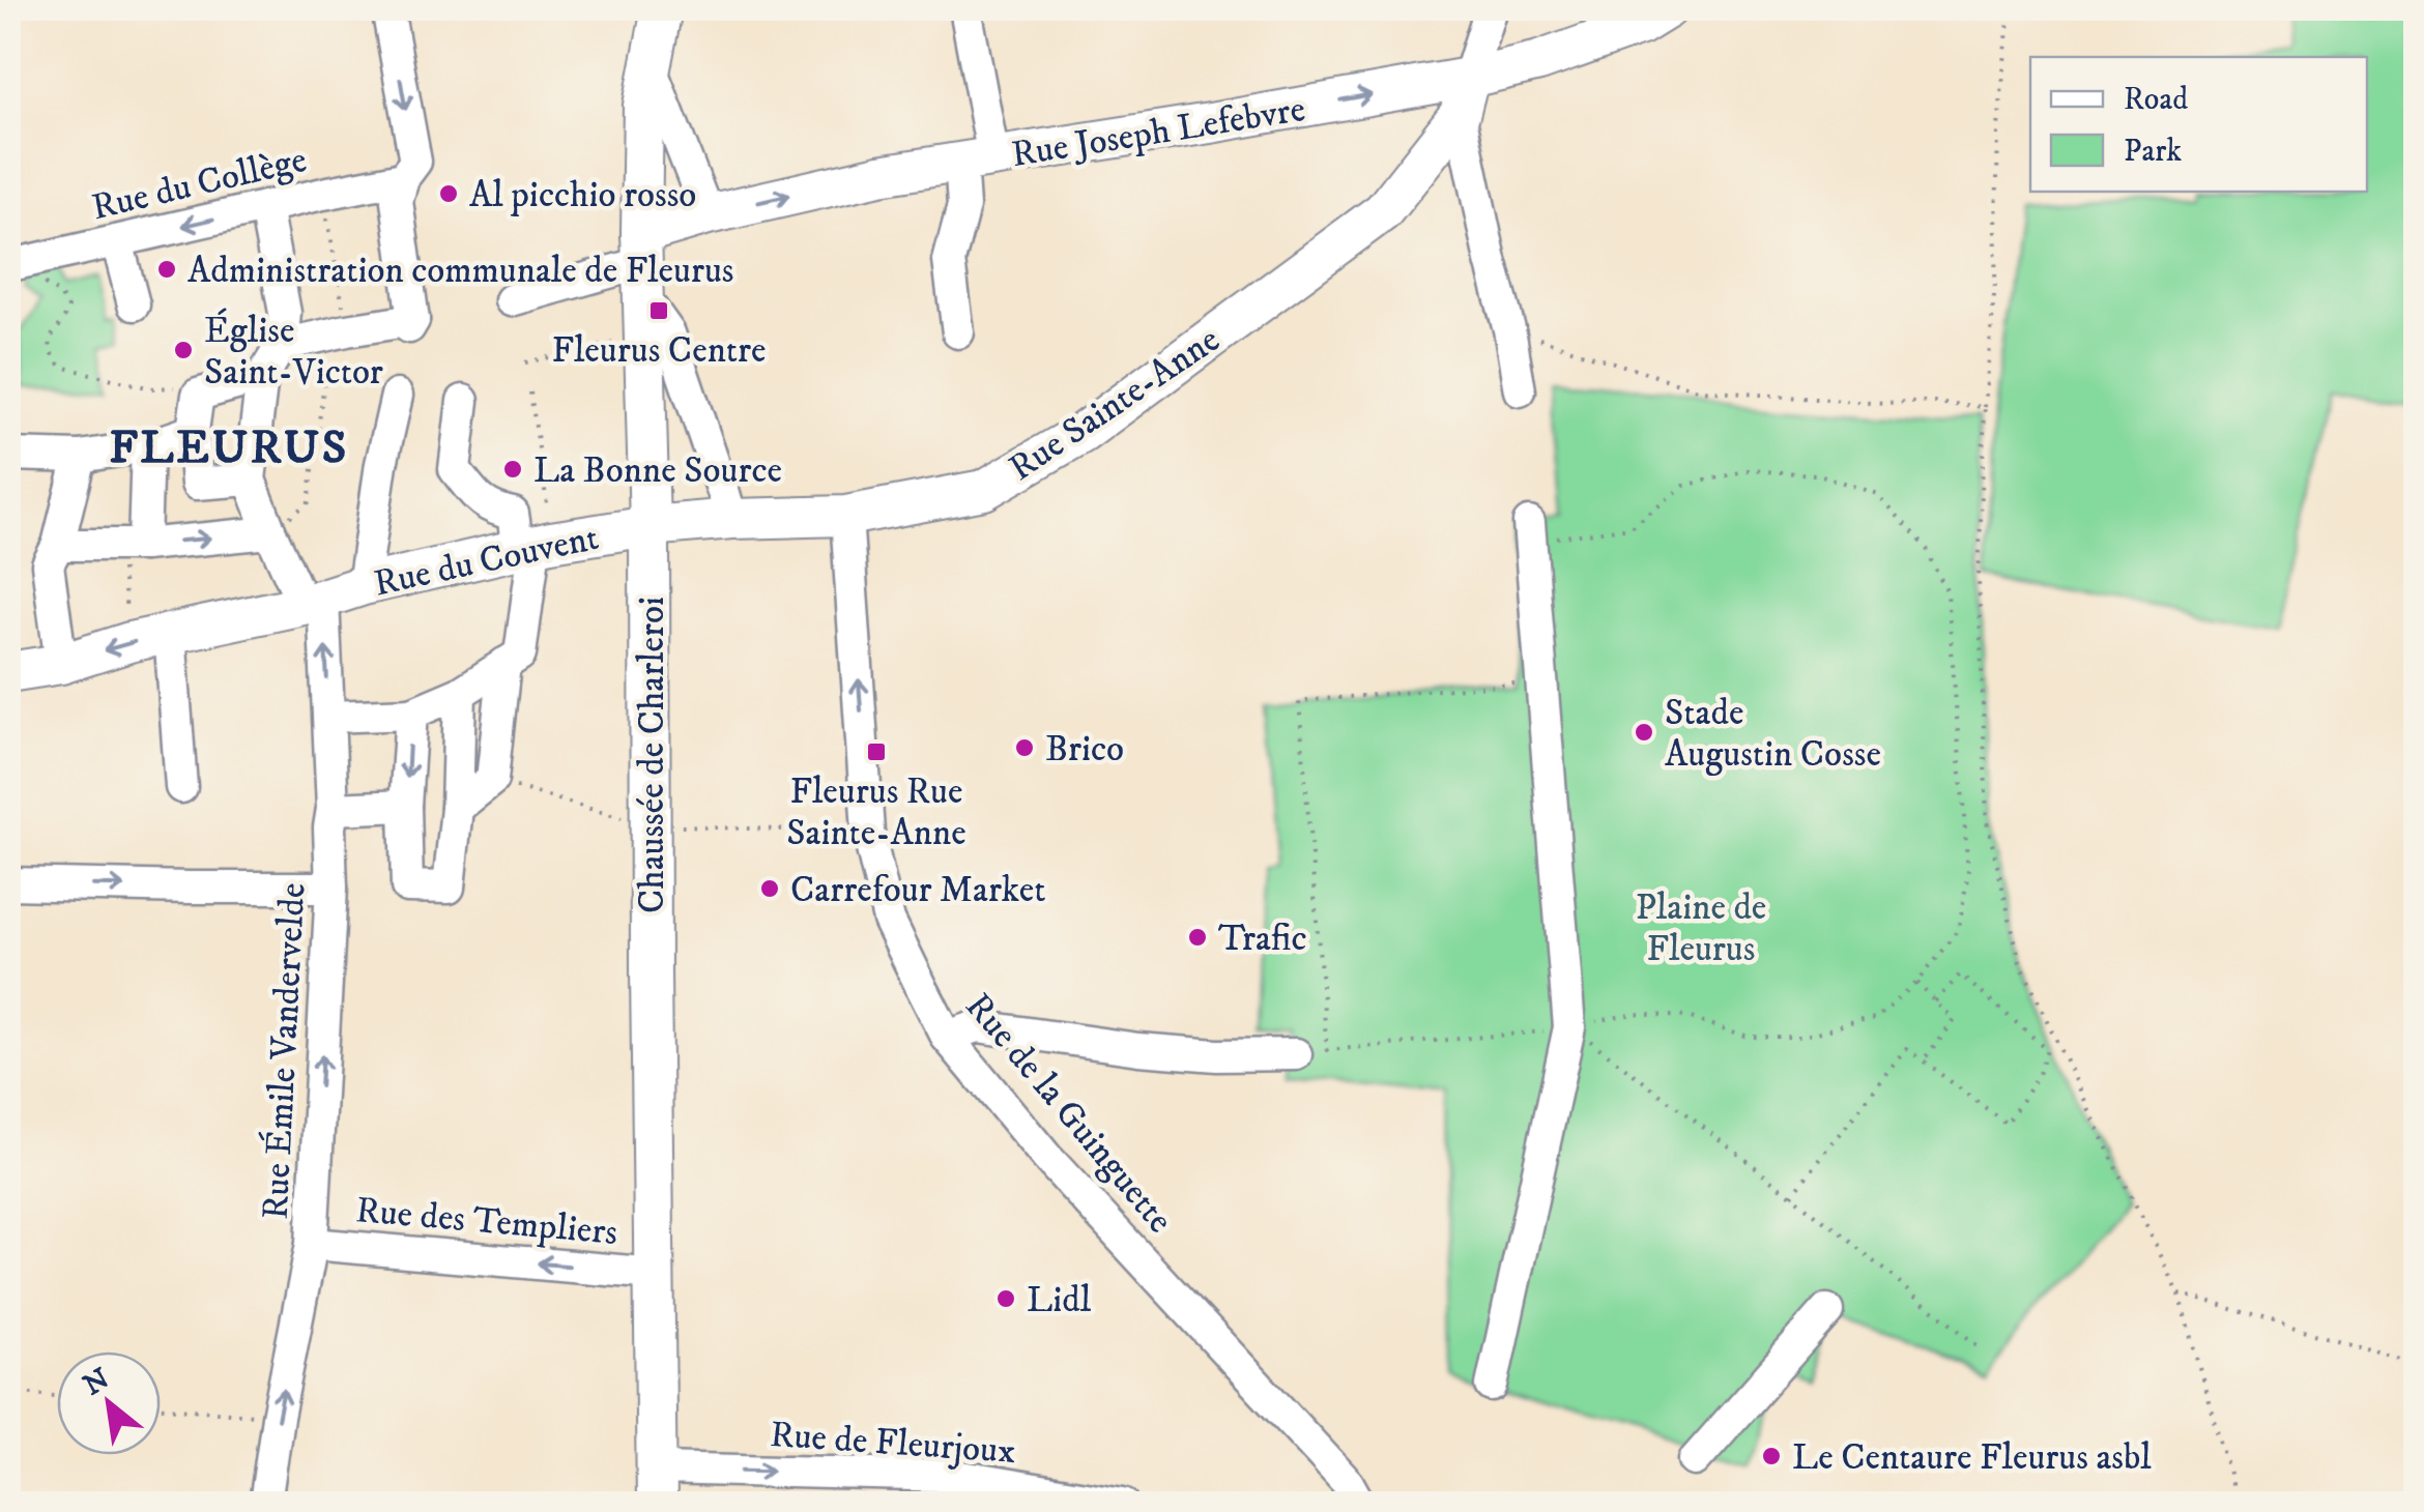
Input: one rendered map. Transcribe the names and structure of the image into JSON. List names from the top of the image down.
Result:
{
  "streets": {
    "main road": [
      "Rue Joseph Lefebvre",
      "Rue Sainte-Anne",
      "Rue du Couvent",
      "Chaussée de Charleroi"
    ],
    "street": [
      "Rue du Collège",
      "Rue Émile Vandervelde",
      "Rue de la Guinguette",
      "Rue des Templiers",
      "Rue de Fleurjoux"
    ]
  },
  "crossings": [
    ["Rue Joseph Lefebvre", "Rue Sainte-Anne"],
    ["Rue Joseph Lefebvre", "Chaussée de Charleroi"],
    ["Rue Sainte-Anne", "Rue du Couvent"],
    ["Rue Sainte-Anne", "Chaussée de Charleroi"],
    ["Rue Sainte-Anne", "Rue de la Guinguette"],
    ["Rue du Couvent", "Chaussée de Charleroi"],
    ["Rue du Couvent", "Rue Émile Vandervelde"],
    ["Chaussée de Charleroi", "Rue des Templiers"],
    ["Chaussée de Charleroi", "Rue de Fleurjoux"],
    ["Rue Émile Vandervelde", "Rue des Templiers"]
  ],
  "one_way": ["Rue Joseph Lefebvre", "Rue des Templiers", "Rue de Fleurjoux"],
  "districts": ["FLEURUS"],
  "parks": ["Plaine de Fleurus"],
  "places": {
    "other": [
      "Al picchio rosso",
      "Administration communale de Fleurus",
      "Église Saint-Victor",
      "La Bonne Source",
      "Stade Augustin Cosse",
      "Brico",
      "Carrefour Market",
      "Trafic",
      "Lidl",
      "Le Centaure Fleurus asbl"
    ],
    "transit": ["Fleurus Centre", "Fleurus Rue Sainte-Anne"]
  },
  "legend": ["Road", "Park"],
  "north": "top left"
}
